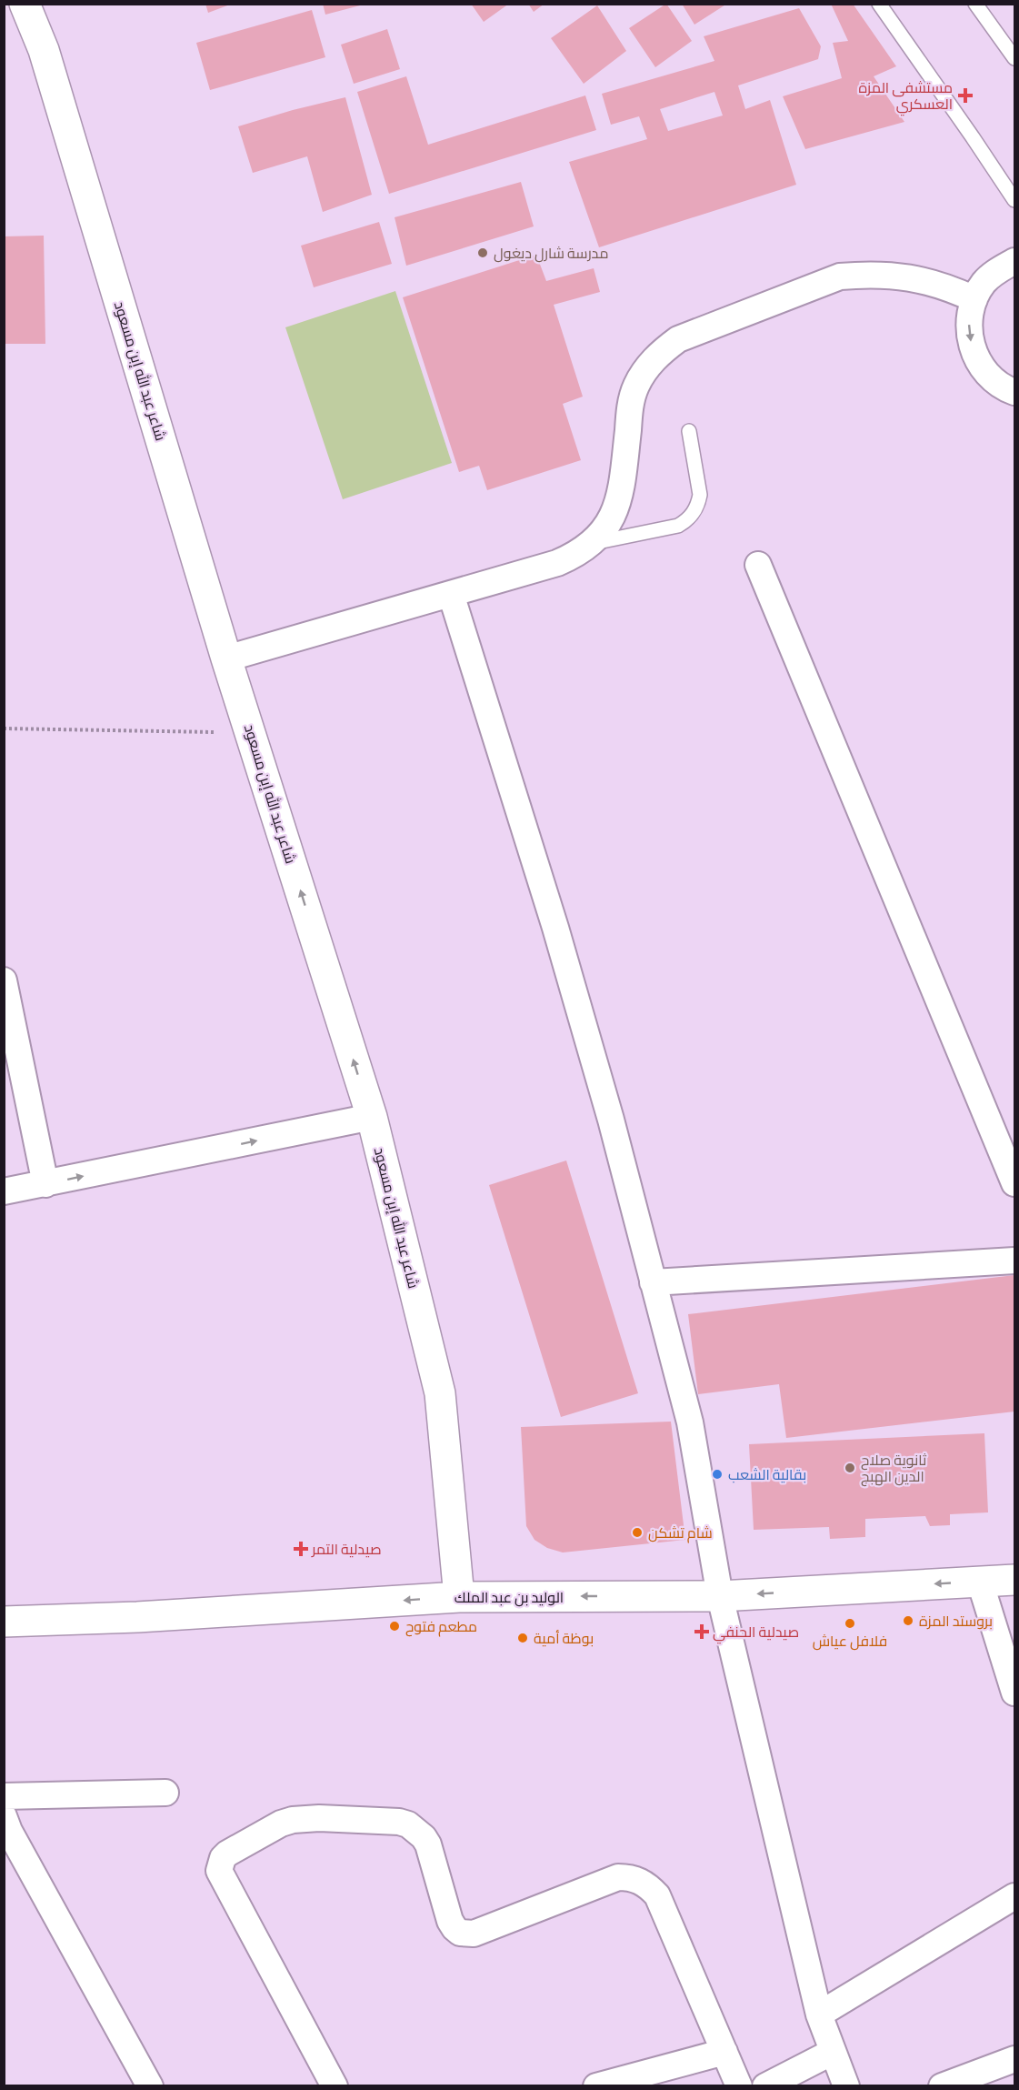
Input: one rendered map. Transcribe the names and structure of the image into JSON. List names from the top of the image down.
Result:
{
  "streets": {
    "street": ["شاعر عبد الله إبن مسعود", "الوليد بن عبد الملك"]
  },
  "crossings": [
    ["شاعر عبد الله إبن مسعود", "الوليد بن عبد الملك"]
  ],
  "one_way": ["الوليد بن عبد الملك"],
  "places": {
    "health": ["مستشفى المزة العسكري", "صيدلية التمر", "صيدلية الحنفي"],
    "other": [
      "مدرسة شارل ديغول",
      "ثانوية صلاح الدين الهبج",
      "بقالية الشعب",
      "شام تشكن",
      "بروستد المزة",
      "فلافل عياش",
      "مطعم فتوح",
      "بوظة أمية"
    ]
  }
}
